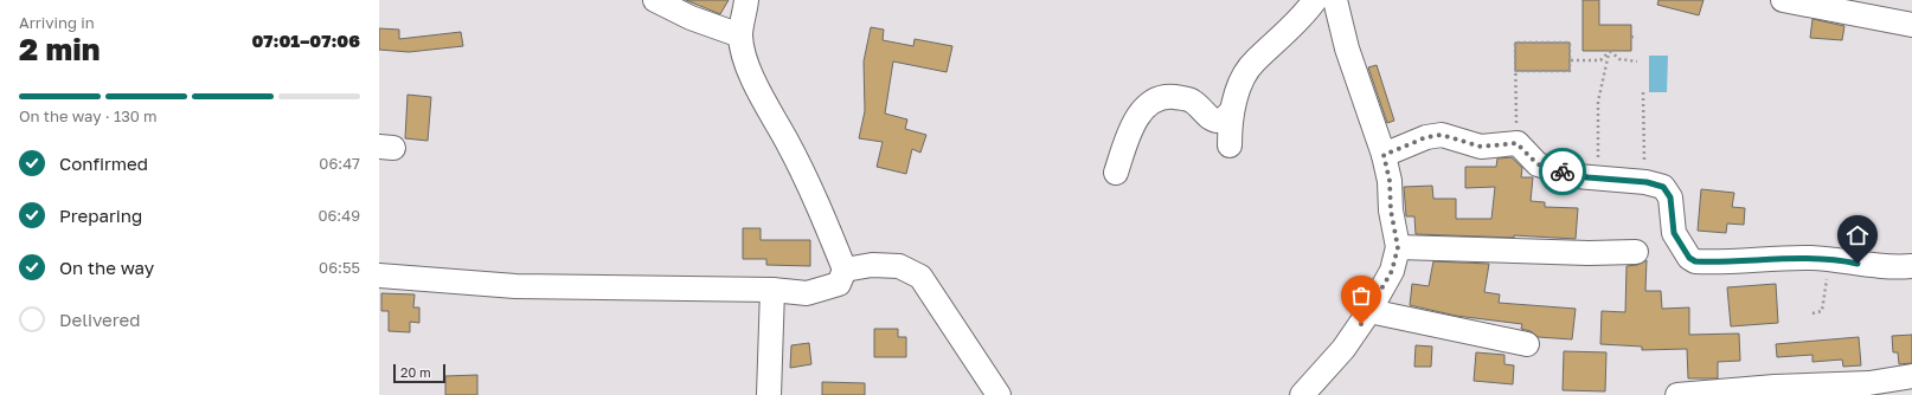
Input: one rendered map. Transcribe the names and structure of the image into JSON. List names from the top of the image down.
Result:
{
  "scale_bar": "20 m",
  "page": {
    "heading": ["2 min", "Arriving in", "07:01–07:06"],
    "bar": "On the way · 130 m",
    "list": [
      ["Confirmed", "06:47"],
      ["Preparing", "06:49"],
      ["On the way", "06:55"],
      "Delivered"
    ],
    "scale": "20 m"
  }
}
